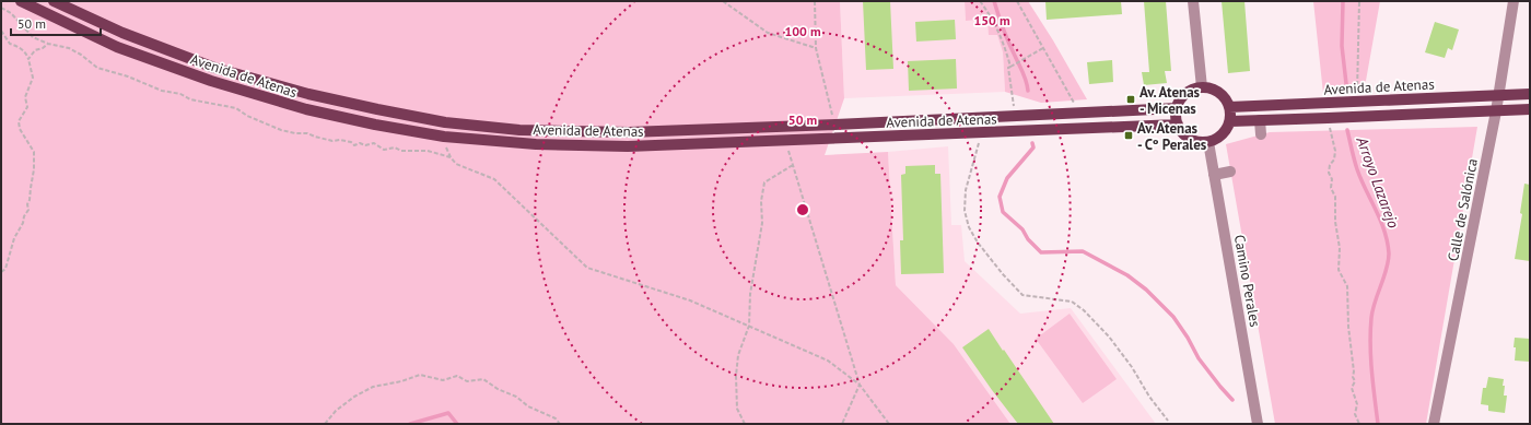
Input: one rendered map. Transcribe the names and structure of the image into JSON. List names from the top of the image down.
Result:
{
  "streets": {
    "main road": ["Avenida de Atenas"],
    "street": ["Calle de Salónica", "Camino Perales"]
  },
  "crossings": [
    ["Avenida de Atenas", "Calle de Salónica"],
    ["Avenida de Atenas", "Camino Perales"]
  ],
  "water": ["Arroyo Lazarejo"],
  "places": {
    "transit": ["Av. Atenas - Micenas", "Av. Atenas - Cº Perales"]
  },
  "scale_bar": "50 m",
  "rings": ["150 m", "100 m", "50 m"]
}
